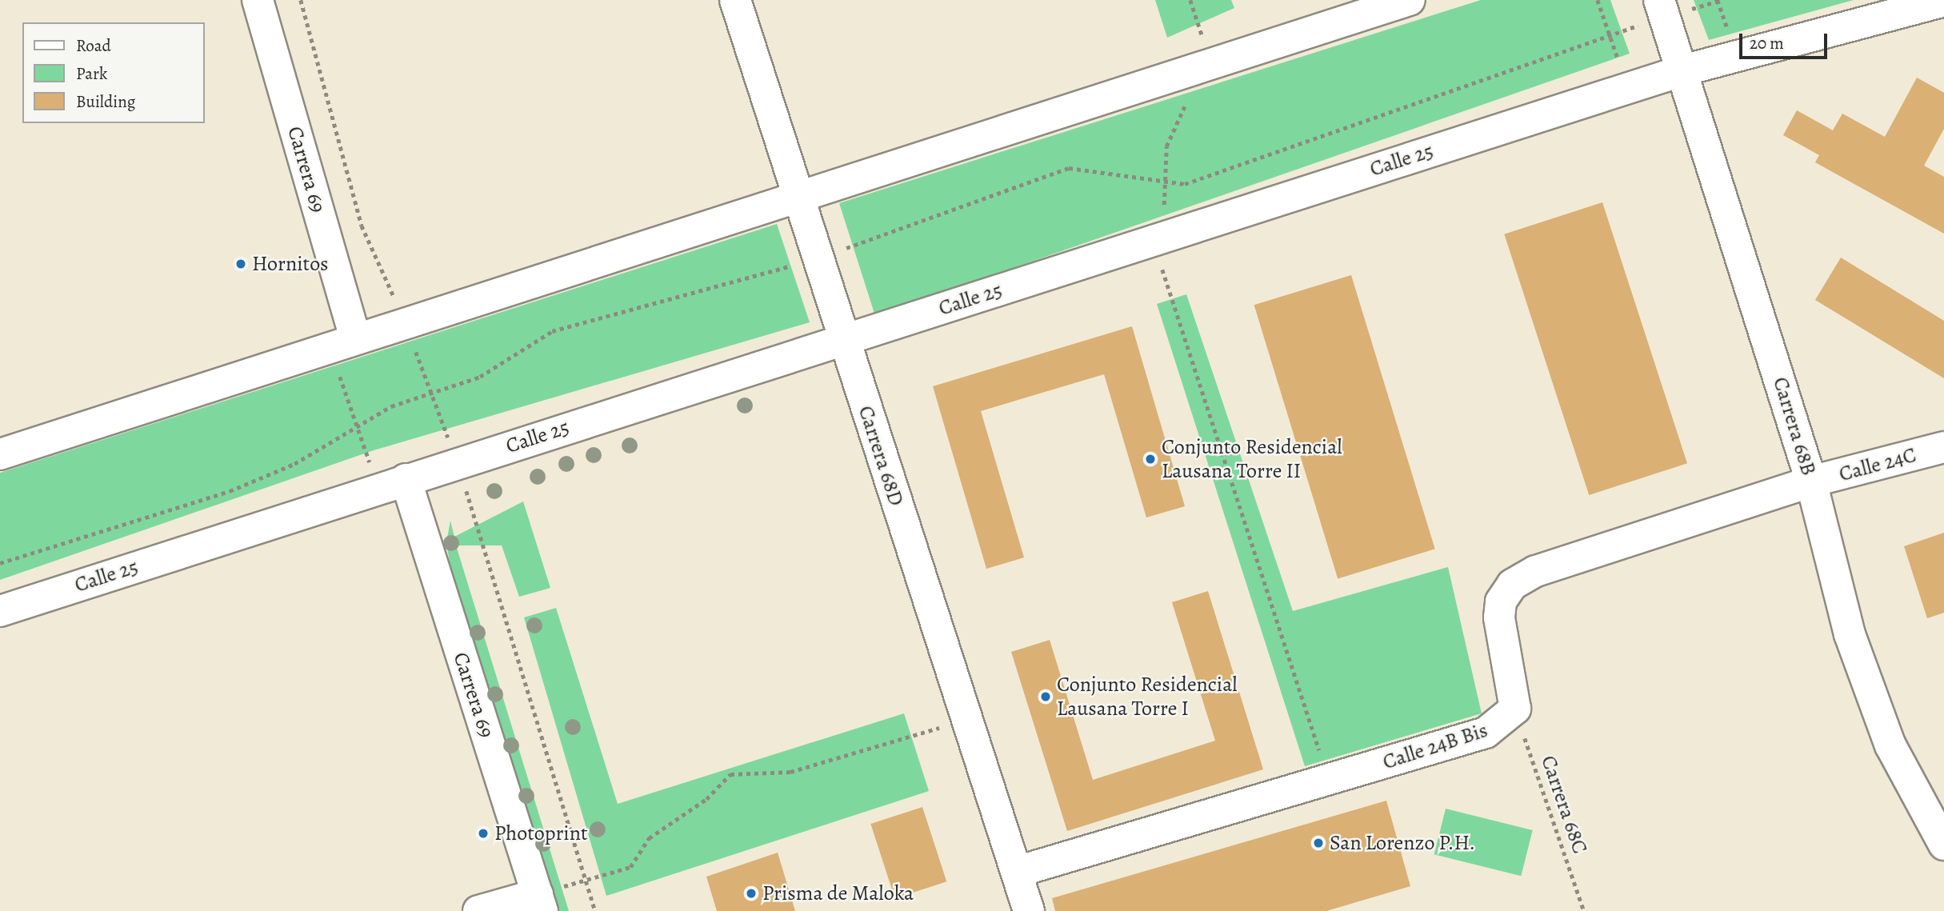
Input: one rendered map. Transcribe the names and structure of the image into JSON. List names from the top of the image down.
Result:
{
  "streets": {
    "street": [
      "Calle 25",
      "Carrera 69",
      "Carrera 68B",
      "Carrera 68D",
      "Calle 24C",
      "Calle 24B Bis"
    ],
    "path": ["Carrera 68C"]
  },
  "crossings": [
    ["Calle 25", "Carrera 69"],
    ["Calle 25", "Carrera 68B"],
    ["Calle 25", "Carrera 68D"],
    ["Carrera 68B", "Calle 24C"],
    ["Carrera 68D", "Calle 24B Bis"],
    ["Calle 24B Bis", "Carrera 68C"]
  ],
  "places": [
    "Hornitos",
    "Conjunto Residencial Lausana Torre II",
    "Conjunto Residencial Lausana Torre I",
    "Photoprint",
    "San Lorenzo P.H.",
    "Prisma de Maloka"
  ],
  "legend": ["Road", "Park", "Building"],
  "scale_bar": "20 m"
}
